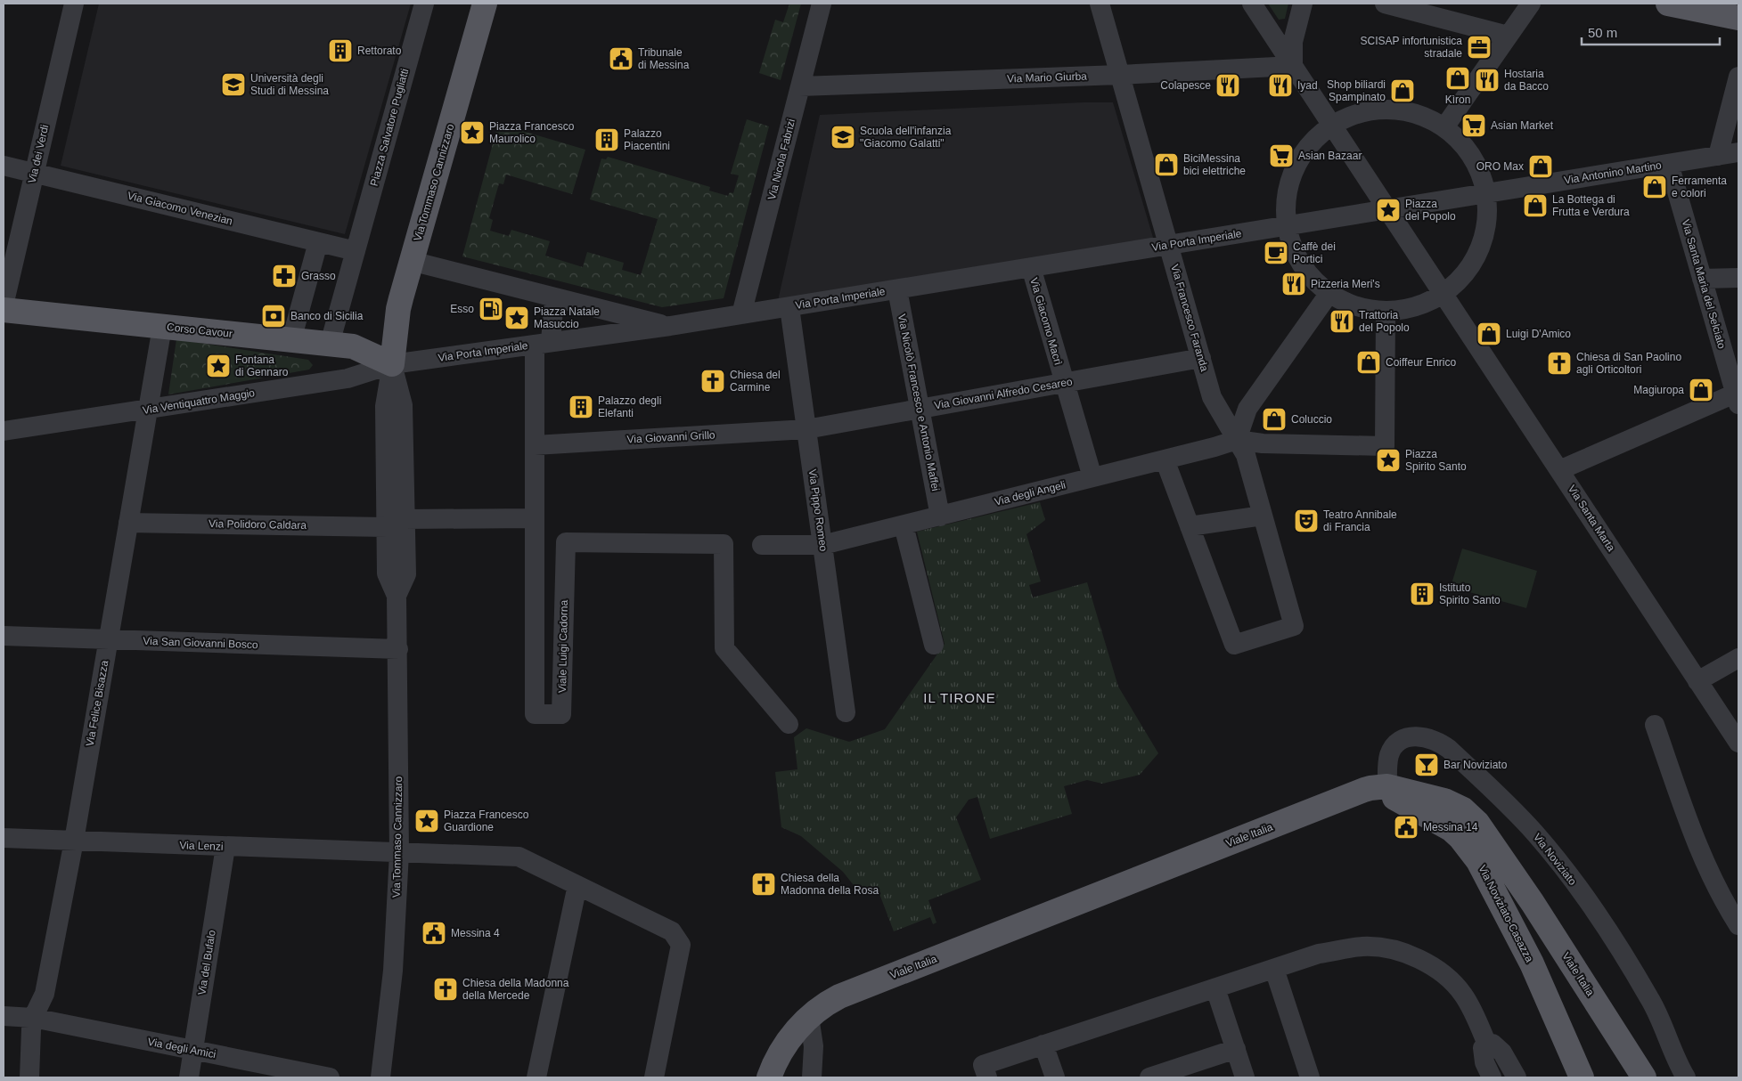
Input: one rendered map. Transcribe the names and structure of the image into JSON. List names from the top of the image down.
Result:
{
  "streets": {
    "main road": [
      "Via Tommaso Cannizzaro",
      "Corso Cavour",
      "Viale Italia",
      "Via Noviziato-Casazza"
    ],
    "street": [
      "Via Mario Giurba",
      "Piazza Salvatore Pugliatti",
      "Via dei Verdi",
      "Via Nicola Fabrizi",
      "Via Antonino Martino",
      "Via Giacomo Venezian",
      "Via Porta Imperiale",
      "Via Santa Maria del Selciato",
      "Via Francesco Faranda",
      "Via Giacomo Macrì",
      "Via Giovanni Alfredo Cesareo",
      "Via Ventiquattro Maggio",
      "Via Nicolò Francesco e Antonio Maffei",
      "Via Giovanni Grillo",
      "Via degli Angeli",
      "Via Pippo Romeo",
      "Via Santa Marta",
      "Via Polidoro Caldara",
      "Via San Giovanni Bosco",
      "Viale Luigi Cadorna",
      "Via Felice Bisazza",
      "Via Lenzi",
      "Via Noviziato",
      "Via del Bufalo",
      "Via degli Amici"
    ]
  },
  "crossings": [
    ["Via Mario Giurba", "Via Nicola Fabrizi"],
    ["Via Mario Giurba", "Via Francesco Faranda"],
    ["Piazza Salvatore Pugliatti", "Via Giacomo Venezian"],
    ["Piazza Salvatore Pugliatti", "Corso Cavour"],
    ["Via dei Verdi", "Via Giacomo Venezian"],
    ["Via Nicola Fabrizi", "Via Porta Imperiale"],
    ["Via Antonino Martino", "Via Santa Maria del Selciato"],
    ["Via Tommaso Cannizzaro", "Via Porta Imperiale"],
    ["Via Tommaso Cannizzaro", "Corso Cavour"],
    ["Via Tommaso Cannizzaro", "Via Ventiquattro Maggio"],
    ["Via Tommaso Cannizzaro", "Via Polidoro Caldara"],
    ["Via Tommaso Cannizzaro", "Via San Giovanni Bosco"],
    ["Via Tommaso Cannizzaro", "Via Lenzi"],
    ["Via Porta Imperiale", "Via Francesco Faranda"],
    ["Via Porta Imperiale", "Via Giacomo Macrì"],
    ["Via Porta Imperiale", "Corso Cavour"],
    ["Via Porta Imperiale", "Via Ventiquattro Maggio"],
    ["Via Porta Imperiale", "Via Nicolò Francesco e Antonio Maffei"],
    ["Via Porta Imperiale", "Via Pippo Romeo"],
    ["Via Porta Imperiale", "Viale Luigi Cadorna"],
    ["Via Francesco Faranda", "Via Giovanni Alfredo Cesareo"],
    ["Via Francesco Faranda", "Via degli Angeli"],
    ["Via Giacomo Macrì", "Via Giovanni Alfredo Cesareo"],
    ["Via Giacomo Macrì", "Via degli Angeli"],
    ["Corso Cavour", "Via Ventiquattro Maggio"],
    ["Corso Cavour", "Via Felice Bisazza"],
    ["Via Giovanni Alfredo Cesareo", "Via Nicolò Francesco e Antonio Maffei"],
    ["Via Giovanni Alfredo Cesareo", "Via Giovanni Grillo"],
    ["Via Giovanni Alfredo Cesareo", "Via Pippo Romeo"],
    ["Via Ventiquattro Maggio", "Via Felice Bisazza"],
    ["Via Nicolò Francesco e Antonio Maffei", "Via degli Angeli"],
    ["Via Giovanni Grillo", "Via Pippo Romeo"],
    ["Via Giovanni Grillo", "Viale Luigi Cadorna"],
    ["Via degli Angeli", "Via Pippo Romeo"],
    ["Via Polidoro Caldara", "Via Felice Bisazza"],
    ["Via San Giovanni Bosco", "Via Felice Bisazza"],
    ["Via Felice Bisazza", "Via Lenzi"],
    ["Via Felice Bisazza", "Via degli Amici"],
    ["Viale Italia", "Via Noviziato"],
    ["Viale Italia", "Via Noviziato-Casazza"],
    ["Via Lenzi", "Via del Bufalo"],
    ["Via Noviziato", "Via Noviziato-Casazza"],
    ["Via del Bufalo", "Via degli Amici"]
  ],
  "districts": ["IL TIRONE"],
  "places": {
    "office": ["SCISAP infortunistica stradale"],
    "building": [
      "Rettorato",
      "Palazzo Piacentini",
      "Palazzo degli Elefanti",
      "Istituto Spirito Santo"
    ],
    "public building": ["Tribunale di Messina", "Messina 14", "Messina 4"],
    "shop": [
      "Kìron",
      "Shop biliardi Spampinato",
      "BiciMessina bici elettriche",
      "ORO Max",
      "Ferramenta e colori",
      "La Bottega di Frutta e Verdura",
      "Luigi D'Amico",
      "Coiffeur Enrico",
      "Magiuropa",
      "Coluccio"
    ],
    "restaurant": [
      "Hostaria da Bacco",
      "Colapesce",
      "Iyad",
      "Pizzeria Meri's",
      "Trattoria del Popolo"
    ],
    "school or university": ["Università degli Studi di Messina", "Scuola dell'infanzia \"Giacomo Galatti\""],
    "supermarket": ["Asian Market", "Asian Bazaar"],
    "place": [
      "Piazza Francesco Maurolico",
      "Piazza del Popolo",
      "Piazza Natale Masuccio",
      "Fontana di Gennaro",
      "Piazza Spirito Santo",
      "Piazza Francesco Guardione"
    ],
    "cafe": ["Caffè dei Portici"],
    "pharmacy": ["Grasso"],
    "fuel station": ["Esso"],
    "bank": ["Banco di Sicilia"],
    "church": [
      "Chiesa di San Paolino agli Orticoltori",
      "Chiesa del Carmine",
      "Chiesa della Madonna della Rosa",
      "Chiesa della Madonna della Mercede"
    ],
    "theatre": ["Teatro Annibale di Francia"],
    "bar": ["Bar Noviziato"]
  },
  "scale_bar": "50 m"
}
